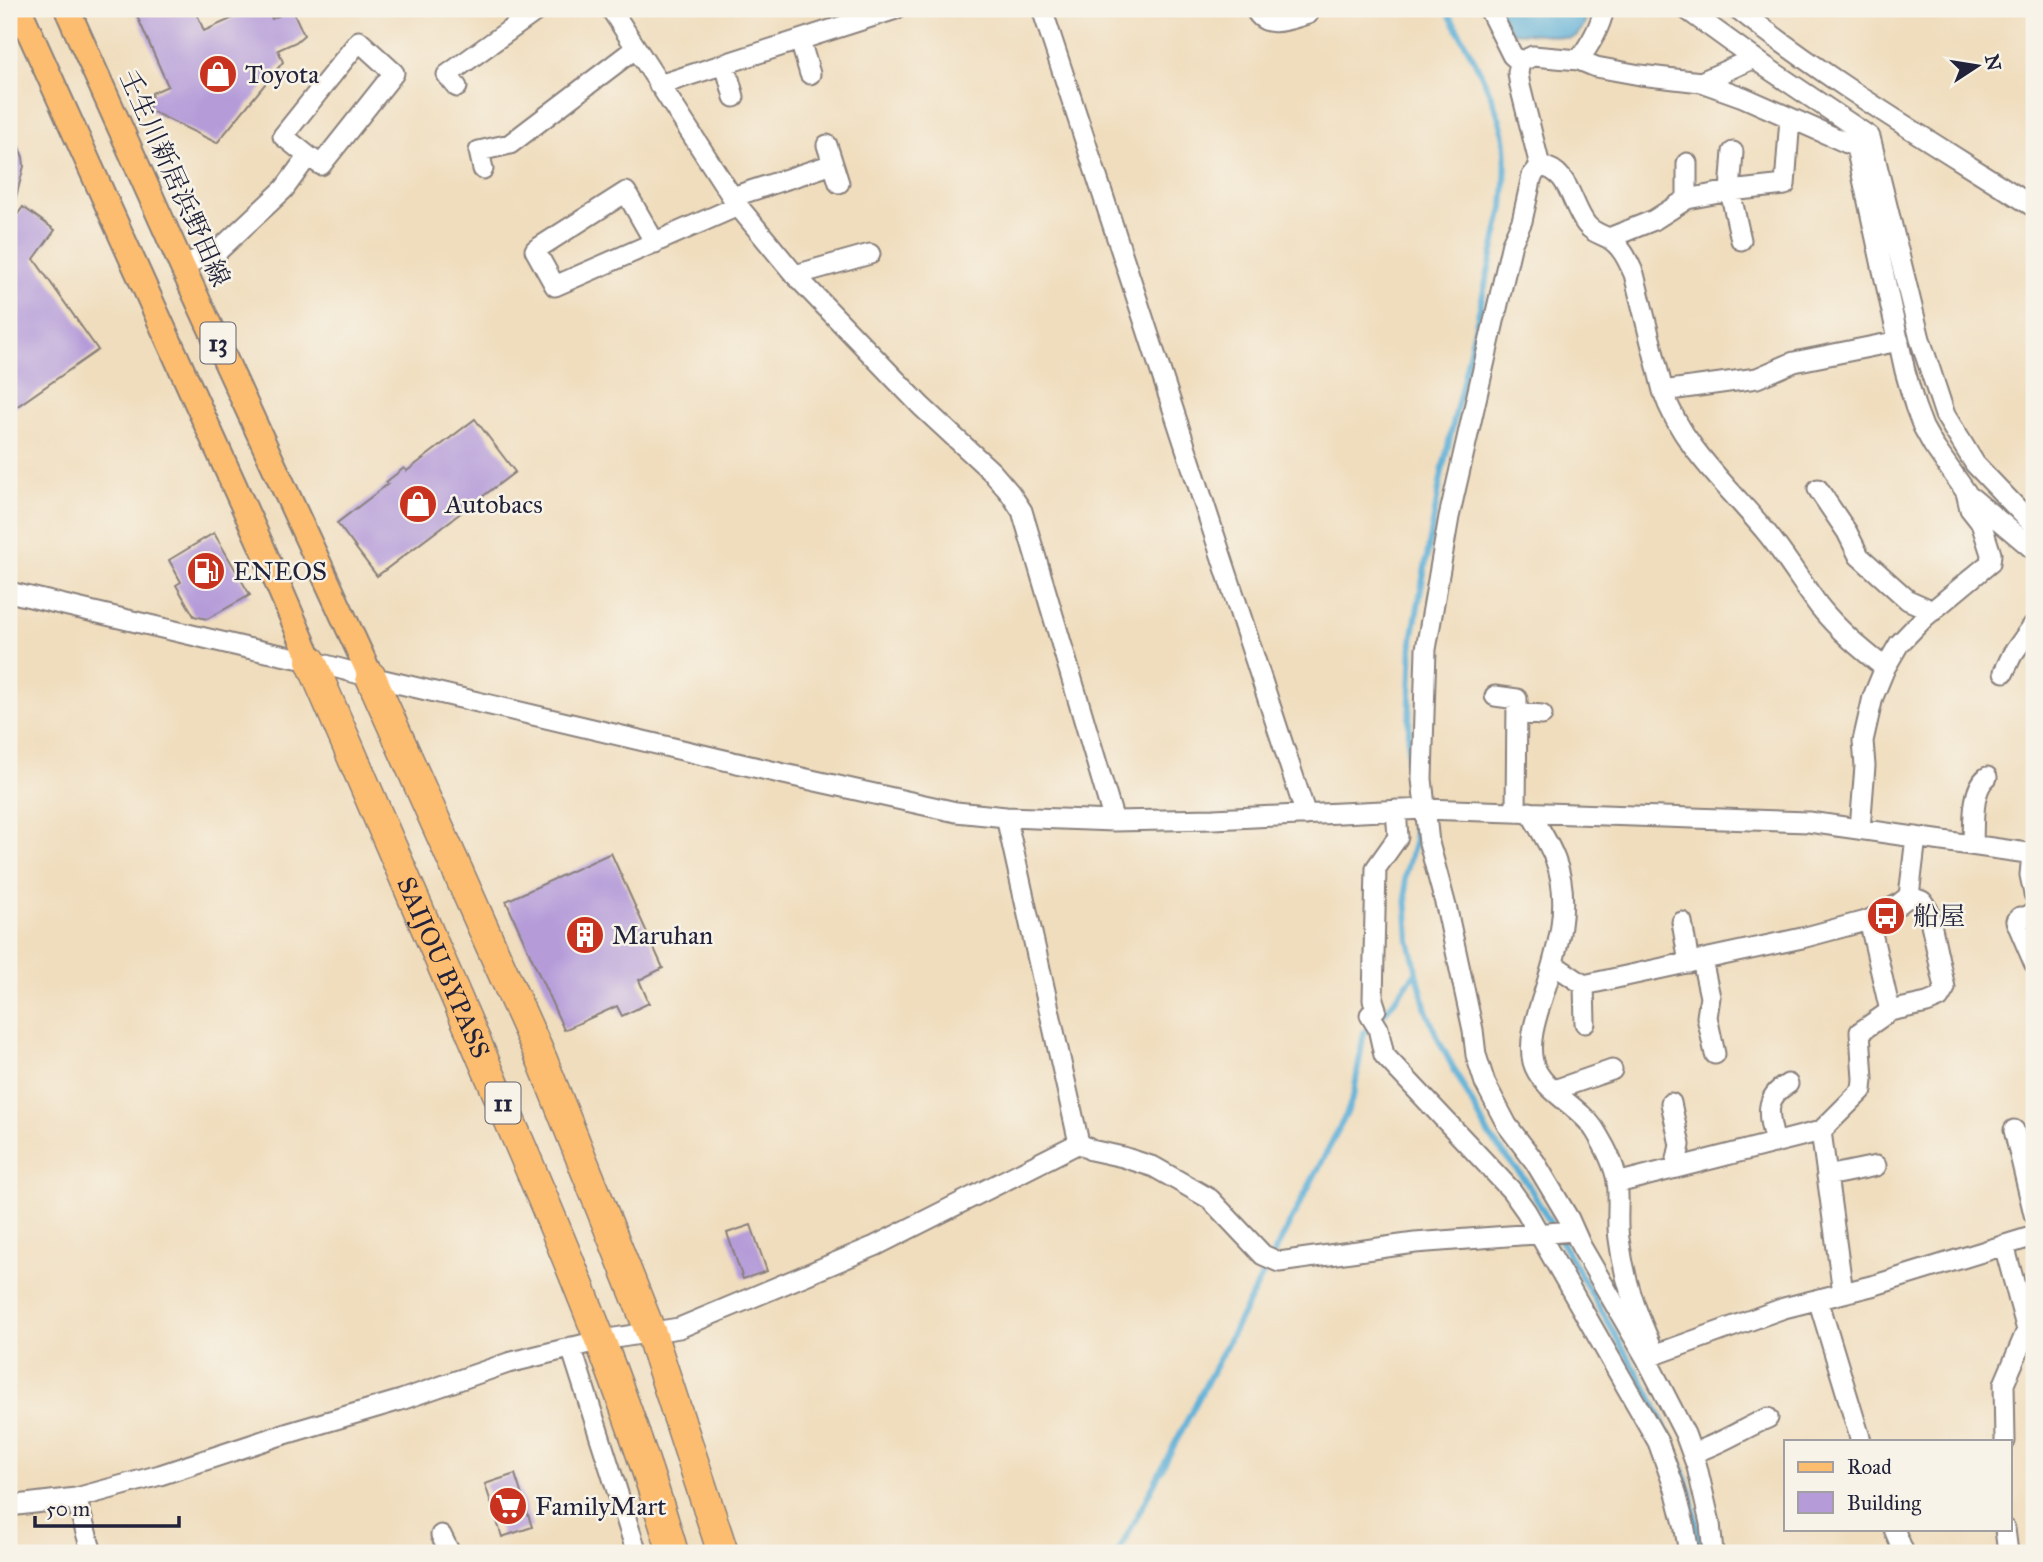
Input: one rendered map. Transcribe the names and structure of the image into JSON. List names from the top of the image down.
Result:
{
  "streets": {
    "highway": ["SAIJOU BYPASS", "11"],
    "main road": ["壬生川新居浜野田線", "13"]
  },
  "crossings": [
    ["壬生川新居浜野田線", "SAIJOU BYPASS"],
    ["13", "SAIJOU BYPASS"]
  ],
  "places": {
    "shop": ["Toyota", "Autobacs"],
    "fuel station": ["ENEOS"],
    "bus stop": ["船屋"],
    "building": ["Maruhan"],
    "supermarket": ["FamilyMart"]
  },
  "legend": ["Road", "Building"],
  "scale_bar": "50 m",
  "north": "right"
}
